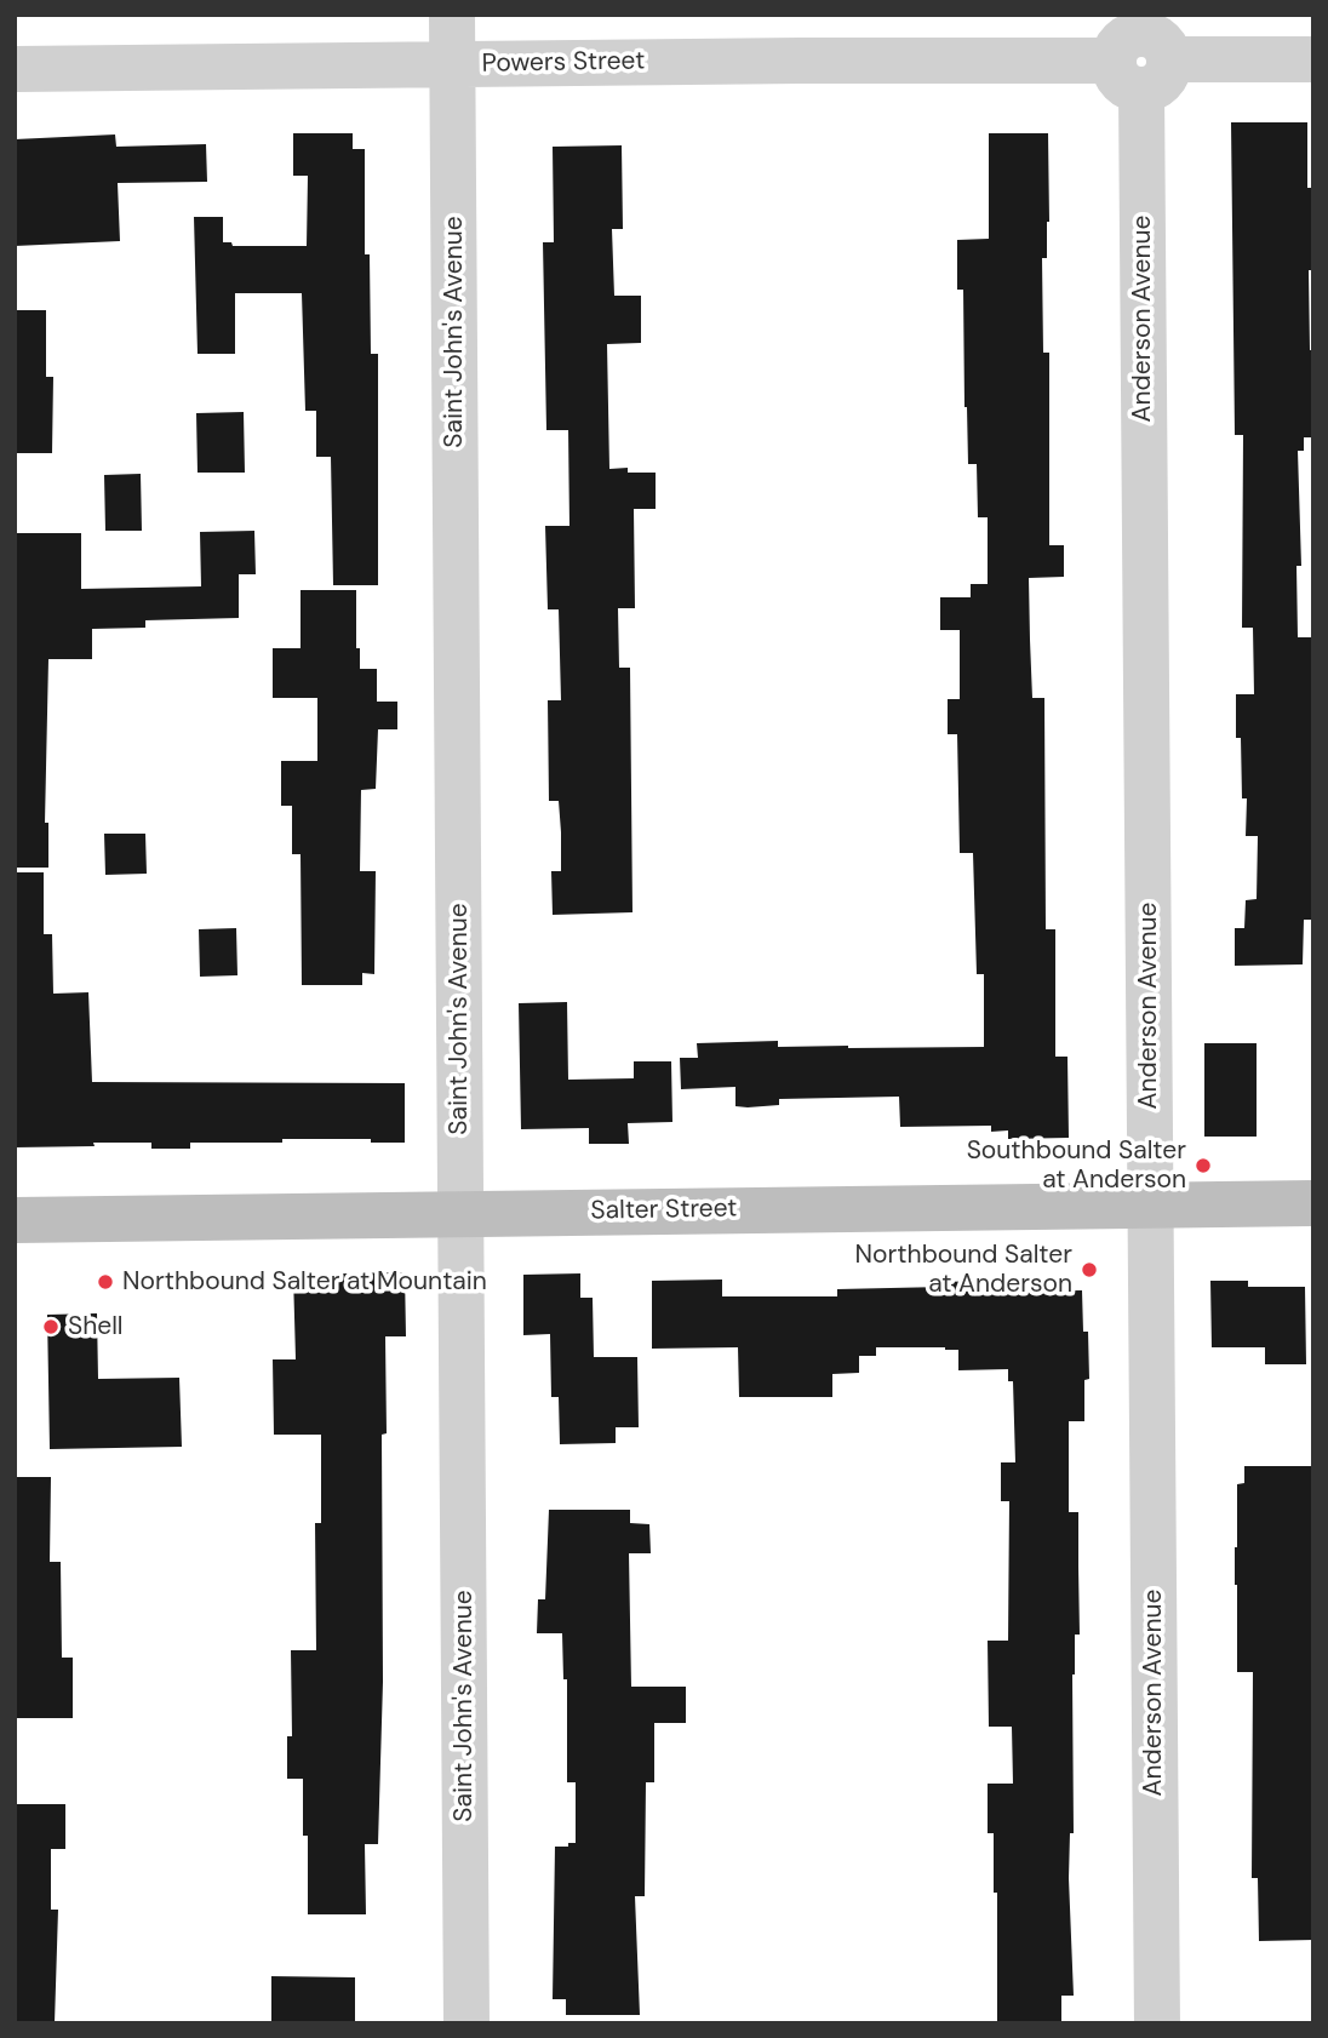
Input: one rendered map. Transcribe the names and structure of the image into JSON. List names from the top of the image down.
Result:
{
  "streets": {
    "main road": ["Salter Street"],
    "street": ["Powers Street", "Anderson Avenue", "Saint John's Avenue"]
  },
  "crossings": [
    ["Powers Street", "Anderson Avenue"],
    ["Powers Street", "Saint John's Avenue"],
    ["Anderson Avenue", "Salter Street"],
    ["Saint John's Avenue", "Salter Street"]
  ],
  "places": [
    "Southbound Salter at Anderson",
    "Northbound Salter at Anderson",
    "Northbound Salter at Mountain",
    "Shell"
  ]
}
